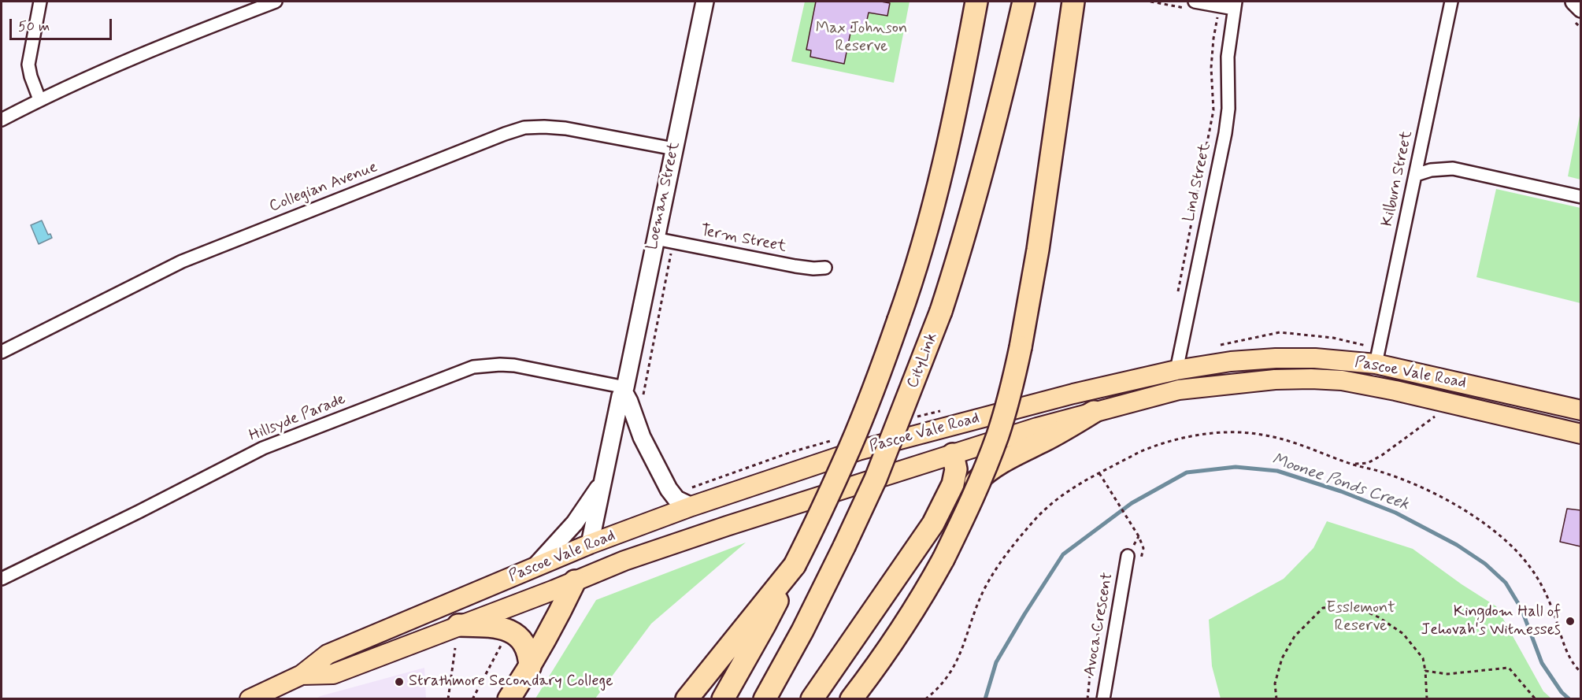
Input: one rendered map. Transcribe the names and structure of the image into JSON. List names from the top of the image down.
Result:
{
  "streets": {
    "highway": ["CityLink"],
    "main road": ["Pascoe Vale Road"],
    "street": [
      "Kilburn Street",
      "Lind Street",
      "Collegian Avenue",
      "Loeman Street",
      "Term Street",
      "Hillsyde Parade",
      "Avoca Crescent"
    ]
  },
  "crossings": [
    ["Kilburn Street", "Pascoe Vale Road"],
    ["Lind Street", "Pascoe Vale Road"],
    ["Collegian Avenue", "Loeman Street"],
    ["Loeman Street", "Term Street"],
    ["Loeman Street", "Pascoe Vale Road"],
    ["Loeman Street", "Hillsyde Parade"]
  ],
  "water": ["Moonee Ponds Creek"],
  "parks": ["Max Johnson Reserve", "Esslemont Reserve"],
  "places": ["Kingdom Hall of Jehovah's Witnesses", "Strathmore Secondary College"],
  "scale_bar": "50 m"
}
